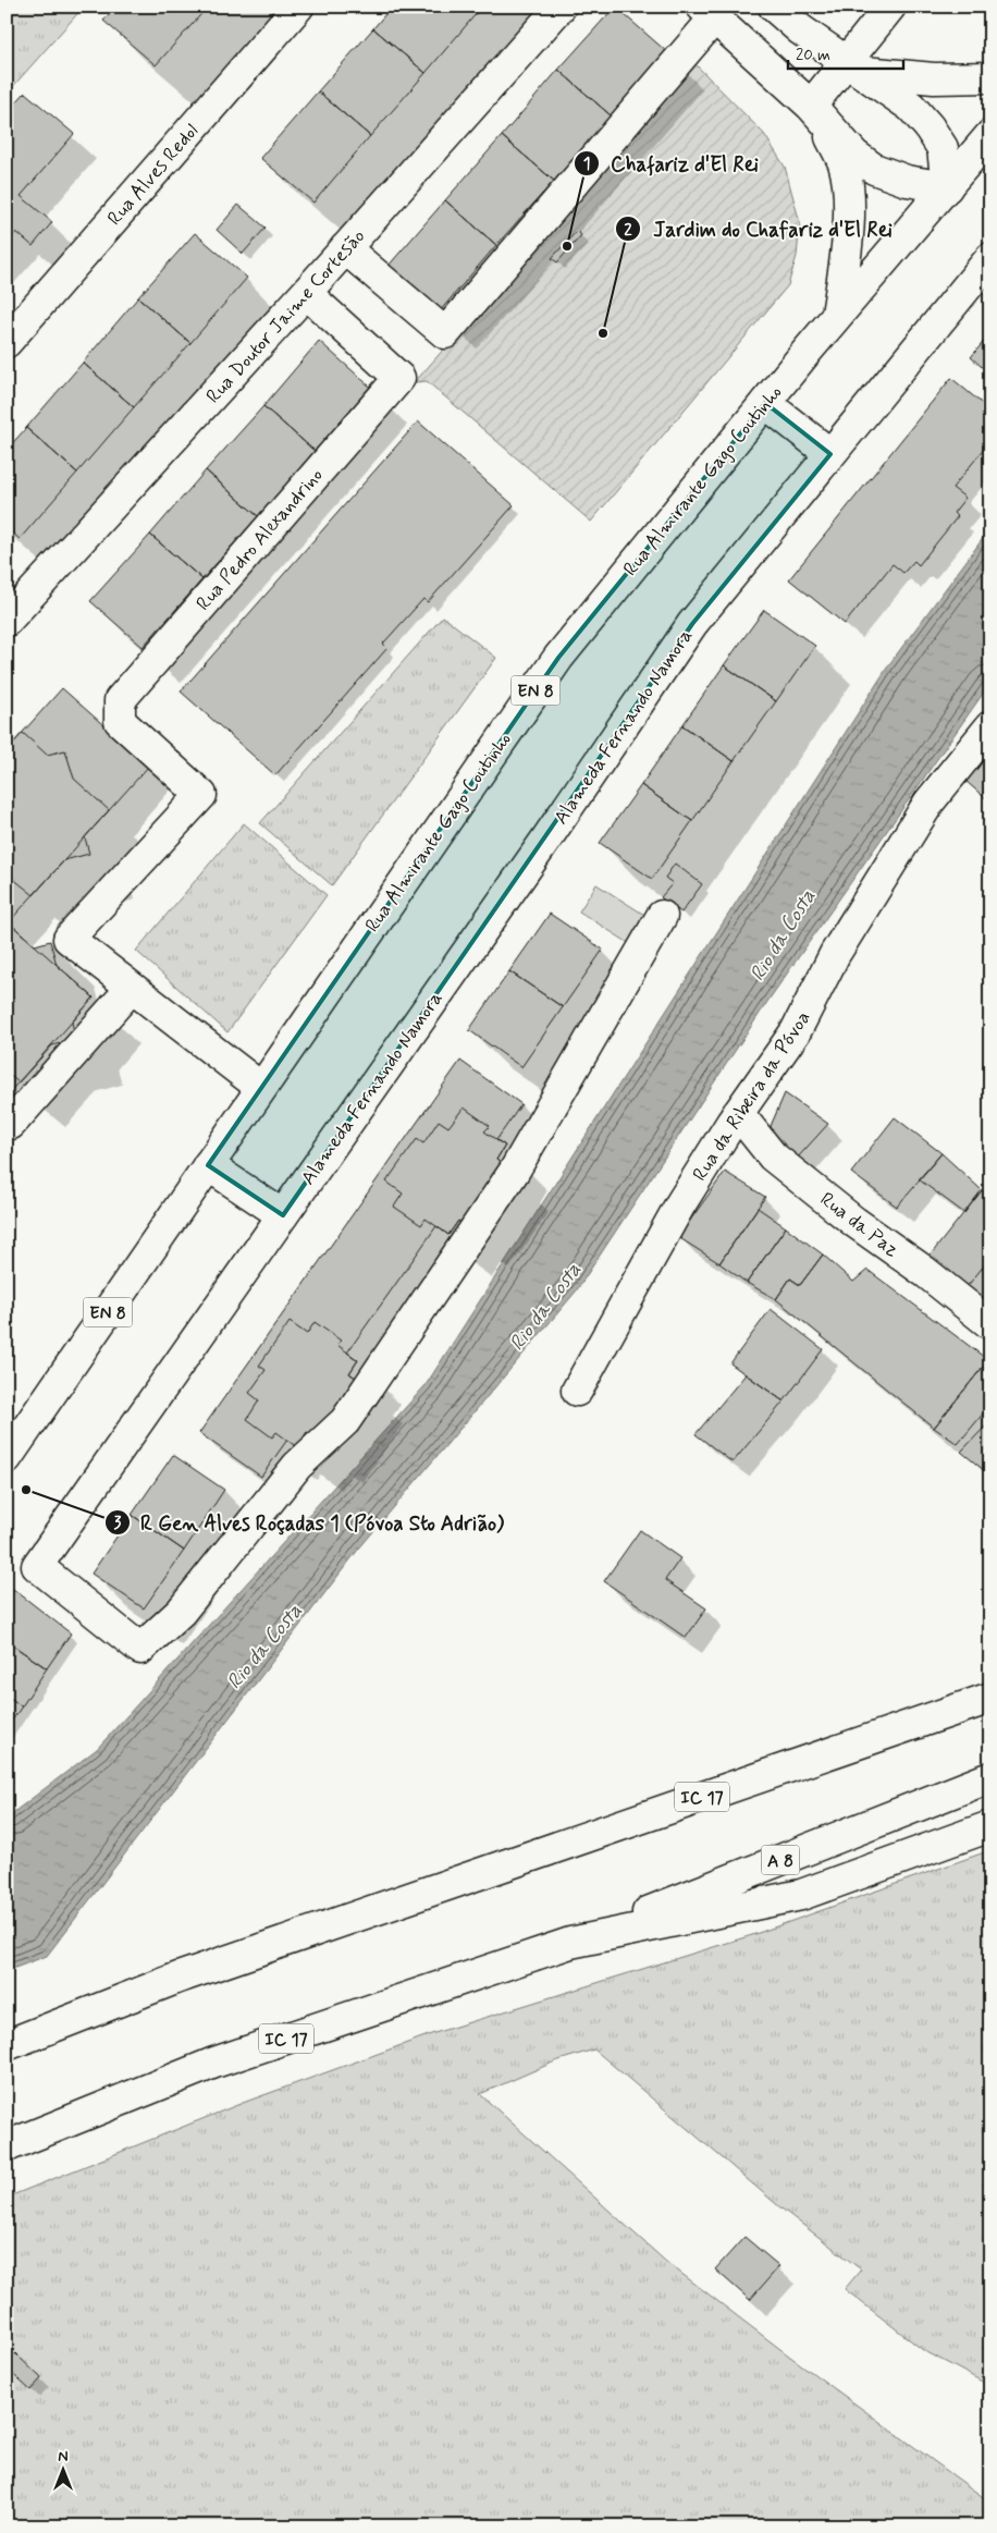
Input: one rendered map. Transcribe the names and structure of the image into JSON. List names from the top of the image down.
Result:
{
  "streets": {
    "main road": [
      "Rua Alves Redol",
      "Rua Doutor Jaime Cortesão",
      "Rua Almirante Gago Coutinho",
      "Rua Pedro Alexandrino",
      "EN 8",
      "Alameda Fernando Namora",
      "Rua da Ribeira da Póvoa",
      "Rua da Paz",
      "IC 17",
      "A 8"
    ]
  },
  "crossings": [
    ["Rua Doutor Jaime Cortesão", "Rua Pedro Alexandrino"],
    ["Rua da Ribeira da Póvoa", "Rua da Paz"],
    ["IC 17", "A 8"]
  ],
  "water": ["Rio da Costa"],
  "places": ["Chafariz d'El Rei", "Jardim do Chafariz d'El Rei", "R Gen Alves Roçadas 1 (Póvoa Sto Adrião)"],
  "scale_bar": "20 m",
  "north": "top"
}
